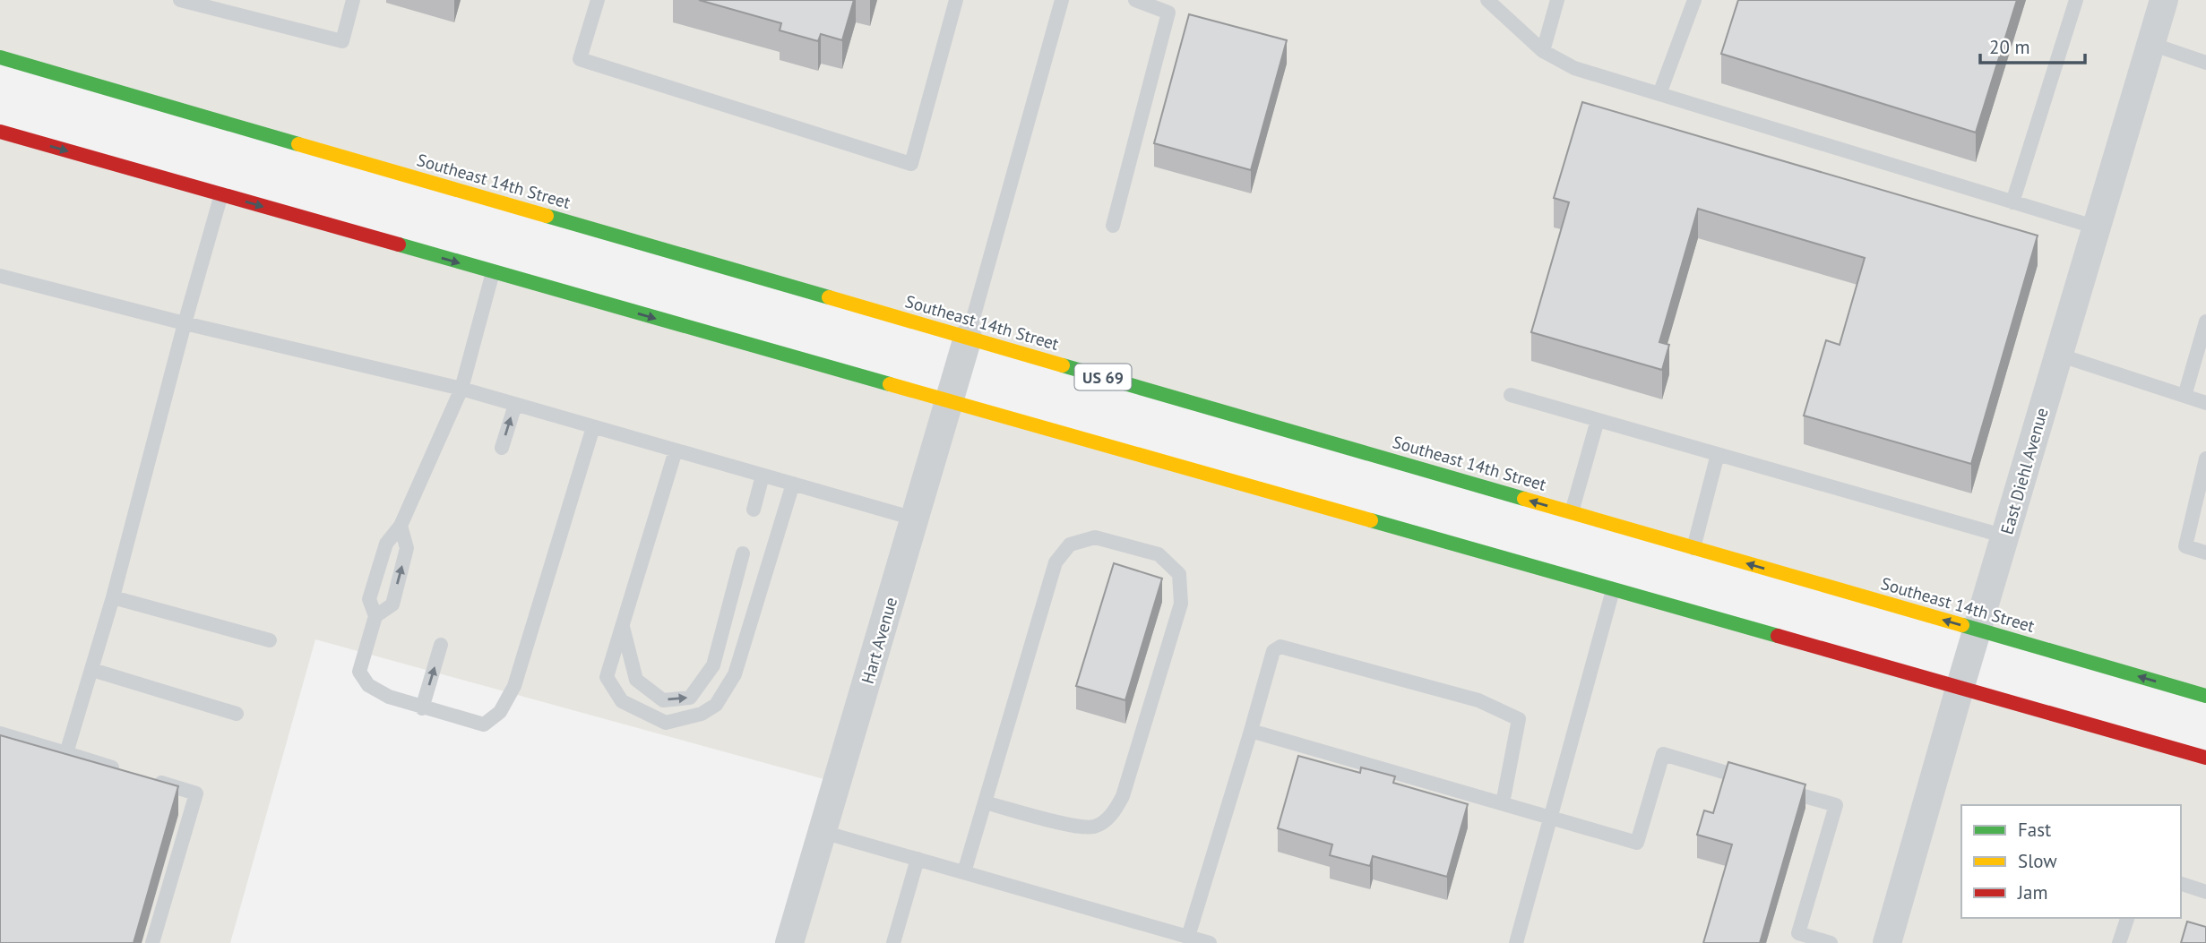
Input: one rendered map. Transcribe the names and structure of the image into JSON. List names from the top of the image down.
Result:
{
  "streets": {
    "main road": ["Southeast 14th Street", "US 69"],
    "street": ["East Diehl Avenue", "Hart Avenue"]
  },
  "crossings": [
    ["Southeast 14th Street", "East Diehl Avenue"],
    ["Southeast 14th Street", "Hart Avenue"]
  ],
  "legend": ["Fast", "Slow", "Jam"],
  "scale_bar": "20 m"
}
